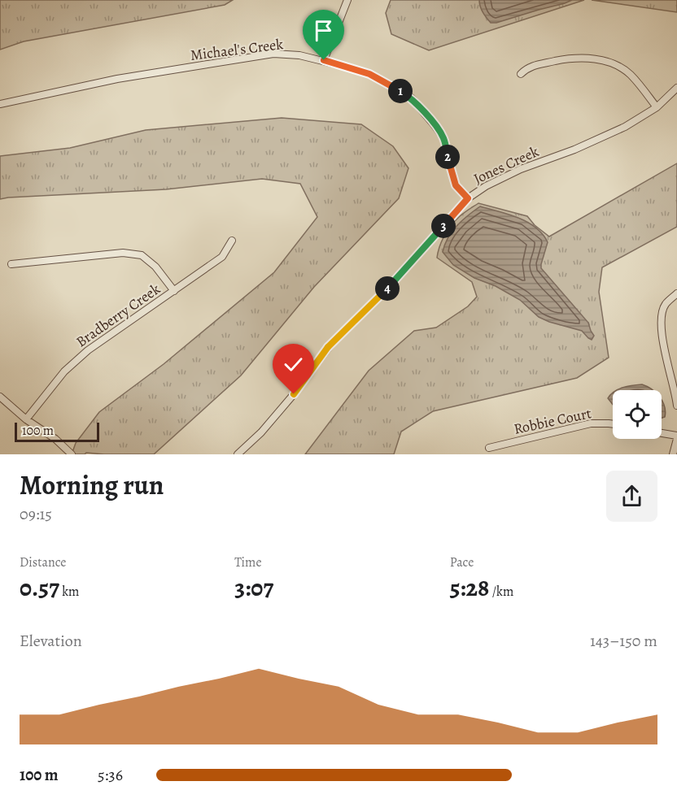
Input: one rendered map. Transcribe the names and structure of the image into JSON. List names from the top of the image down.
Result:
{
  "streets": {
    "street": [
      "Michael's Creek",
      "Jones Creek",
      "Bradberry Creek",
      "Robbie Court"
    ]
  },
  "crossings": [
    ["Michael's Creek", "Jones Creek"]
  ],
  "scale_bar": "100 m",
  "page": {
    "pins": [
      "1",
      "2",
      "3",
      "4"
    ],
    "scale": "100 m",
    "heading": ["Morning run", "09:15"],
    "stats": [
      ["Distance", "0.57 km"],
      ["Time", "3:07"],
      ["Pace", "5:28 /km"]
    ],
    "chart": ["Elevation", "143–150 m"],
    "list": [
      {
        "name": "100 m",
        "note": "5:36"
      }
    ]
  }
}
